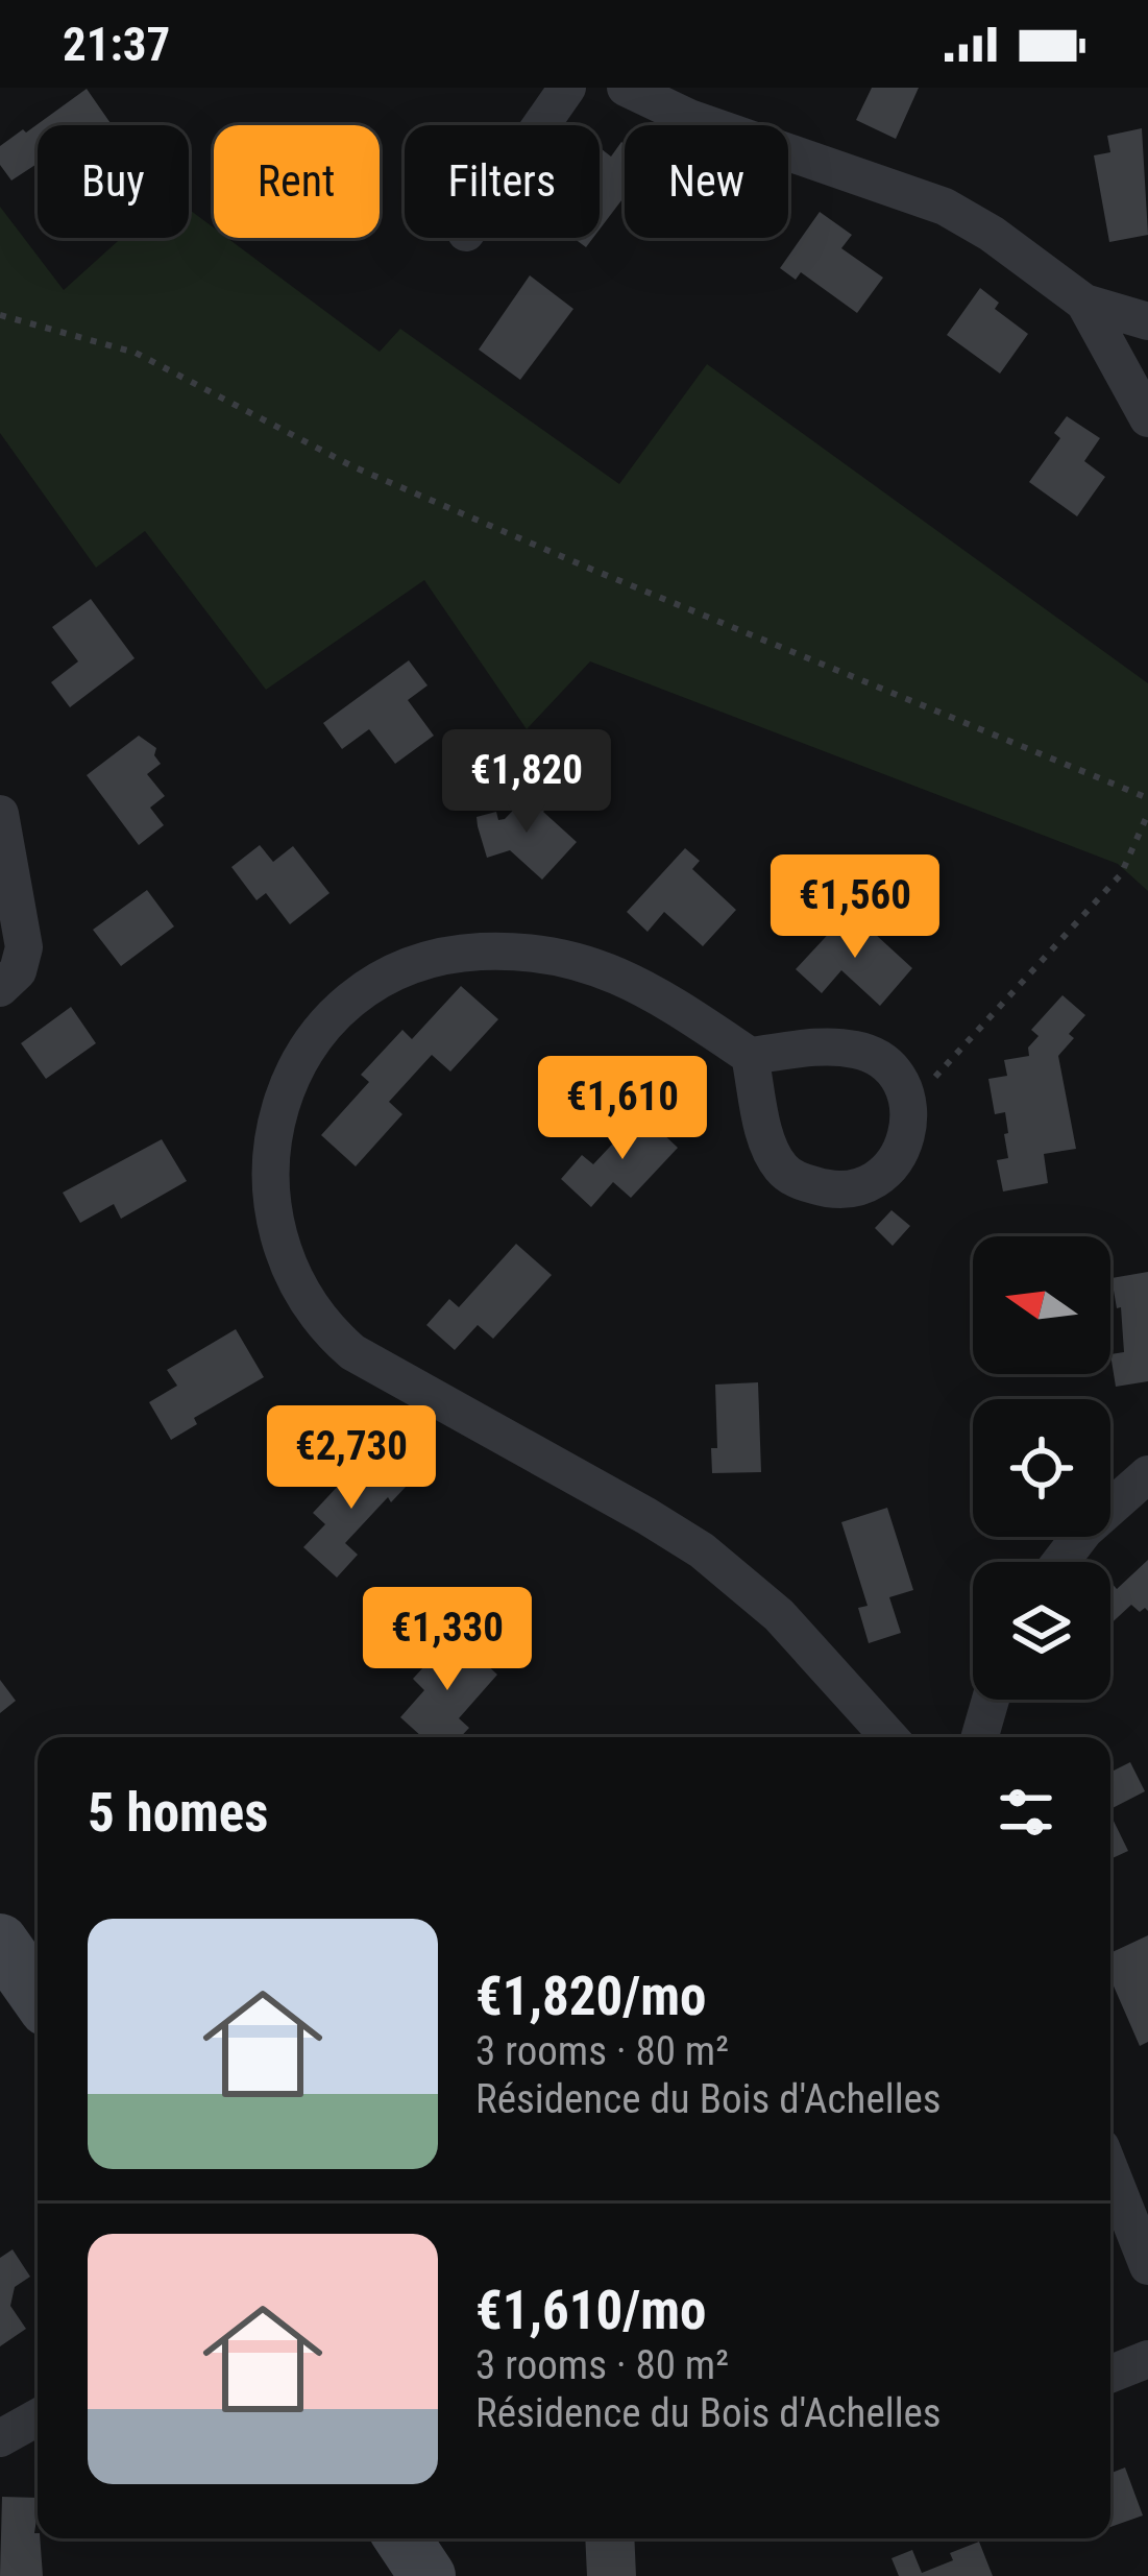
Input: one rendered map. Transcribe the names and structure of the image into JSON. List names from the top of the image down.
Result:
{
  "north": "left",
  "page": {
    "status": "21:37",
    "chip": [
      "Buy",
      "Rent",
      "Filters",
      "New"
    ],
    "price": [
      "€1,820",
      "€1,560",
      "€1,610",
      "€2,730",
      "€1,330"
    ],
    "heading": "5 homes",
    "list": [
      {
        "name": "€1,820/mo",
        "note": "3 rooms · 80 m² · Résidence du Bois d'Achelles"
      },
      {
        "name": "€1,610/mo",
        "note": "3 rooms · 80 m² · Résidence du Bois d'Achelles"
      }
    ]
  }
}
